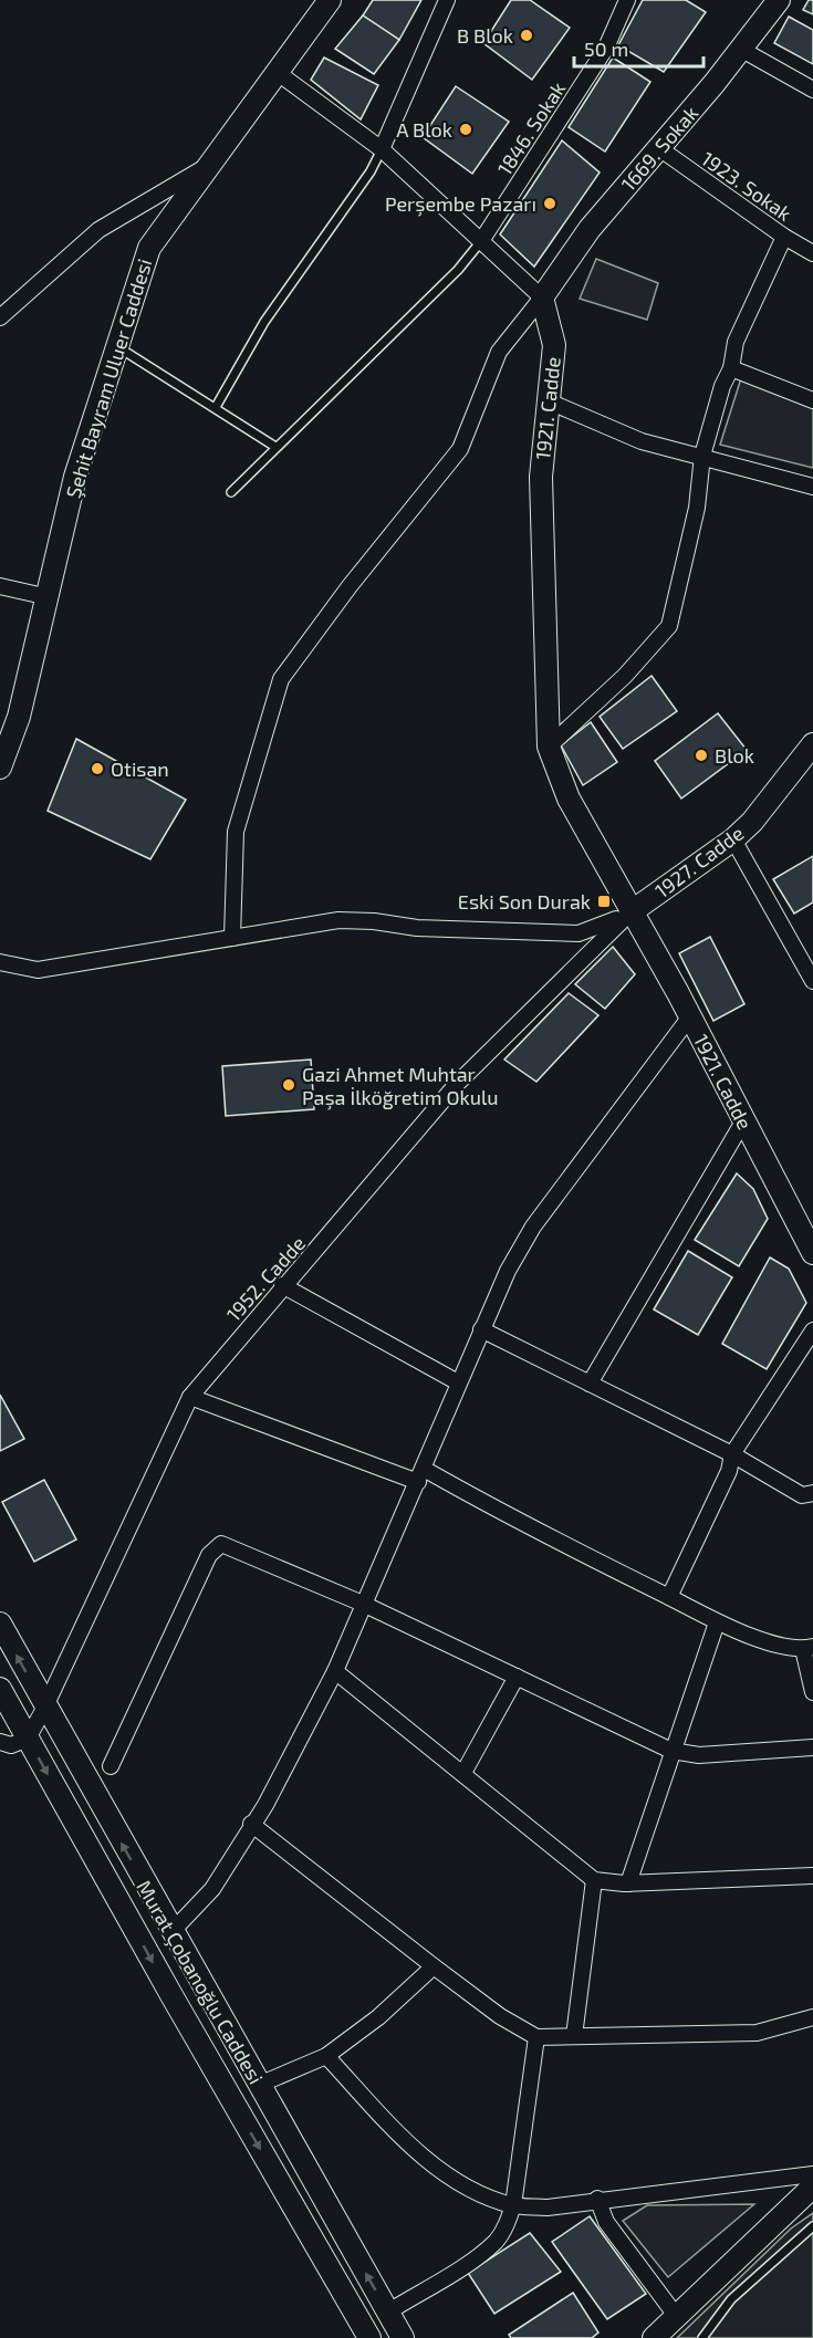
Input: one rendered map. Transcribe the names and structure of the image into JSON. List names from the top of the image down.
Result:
{
  "streets": {
    "main road": [
      "1669. Sokak",
      "Şehit Bayram Uluer Caddesi",
      "1921. Cadde",
      "1927. Cadde",
      "Murat Çobanoğlu Caddesi"
    ],
    "street": ["1846. Sokak", "1923. Sokak", "1952. Cadde"]
  },
  "crossings": [
    ["1669. Sokak", "1923. Sokak"],
    ["1669. Sokak", "1921. Cadde"],
    ["1921. Cadde", "1927. Cadde"],
    ["1921. Cadde", "1952. Cadde"],
    ["1927. Cadde", "1952. Cadde"],
    ["1952. Cadde", "Murat Çobanoğlu Caddesi"]
  ],
  "places": {
    "other": [
      "B Blok",
      "A Blok",
      "Perşembe Pazarı",
      "Blok",
      "Otisan",
      "Gazi Ahmet Muhtar Paşa İlköğretim Okulu"
    ],
    "transit": ["Eski Son Durak"]
  },
  "scale_bar": "50 m"
}
